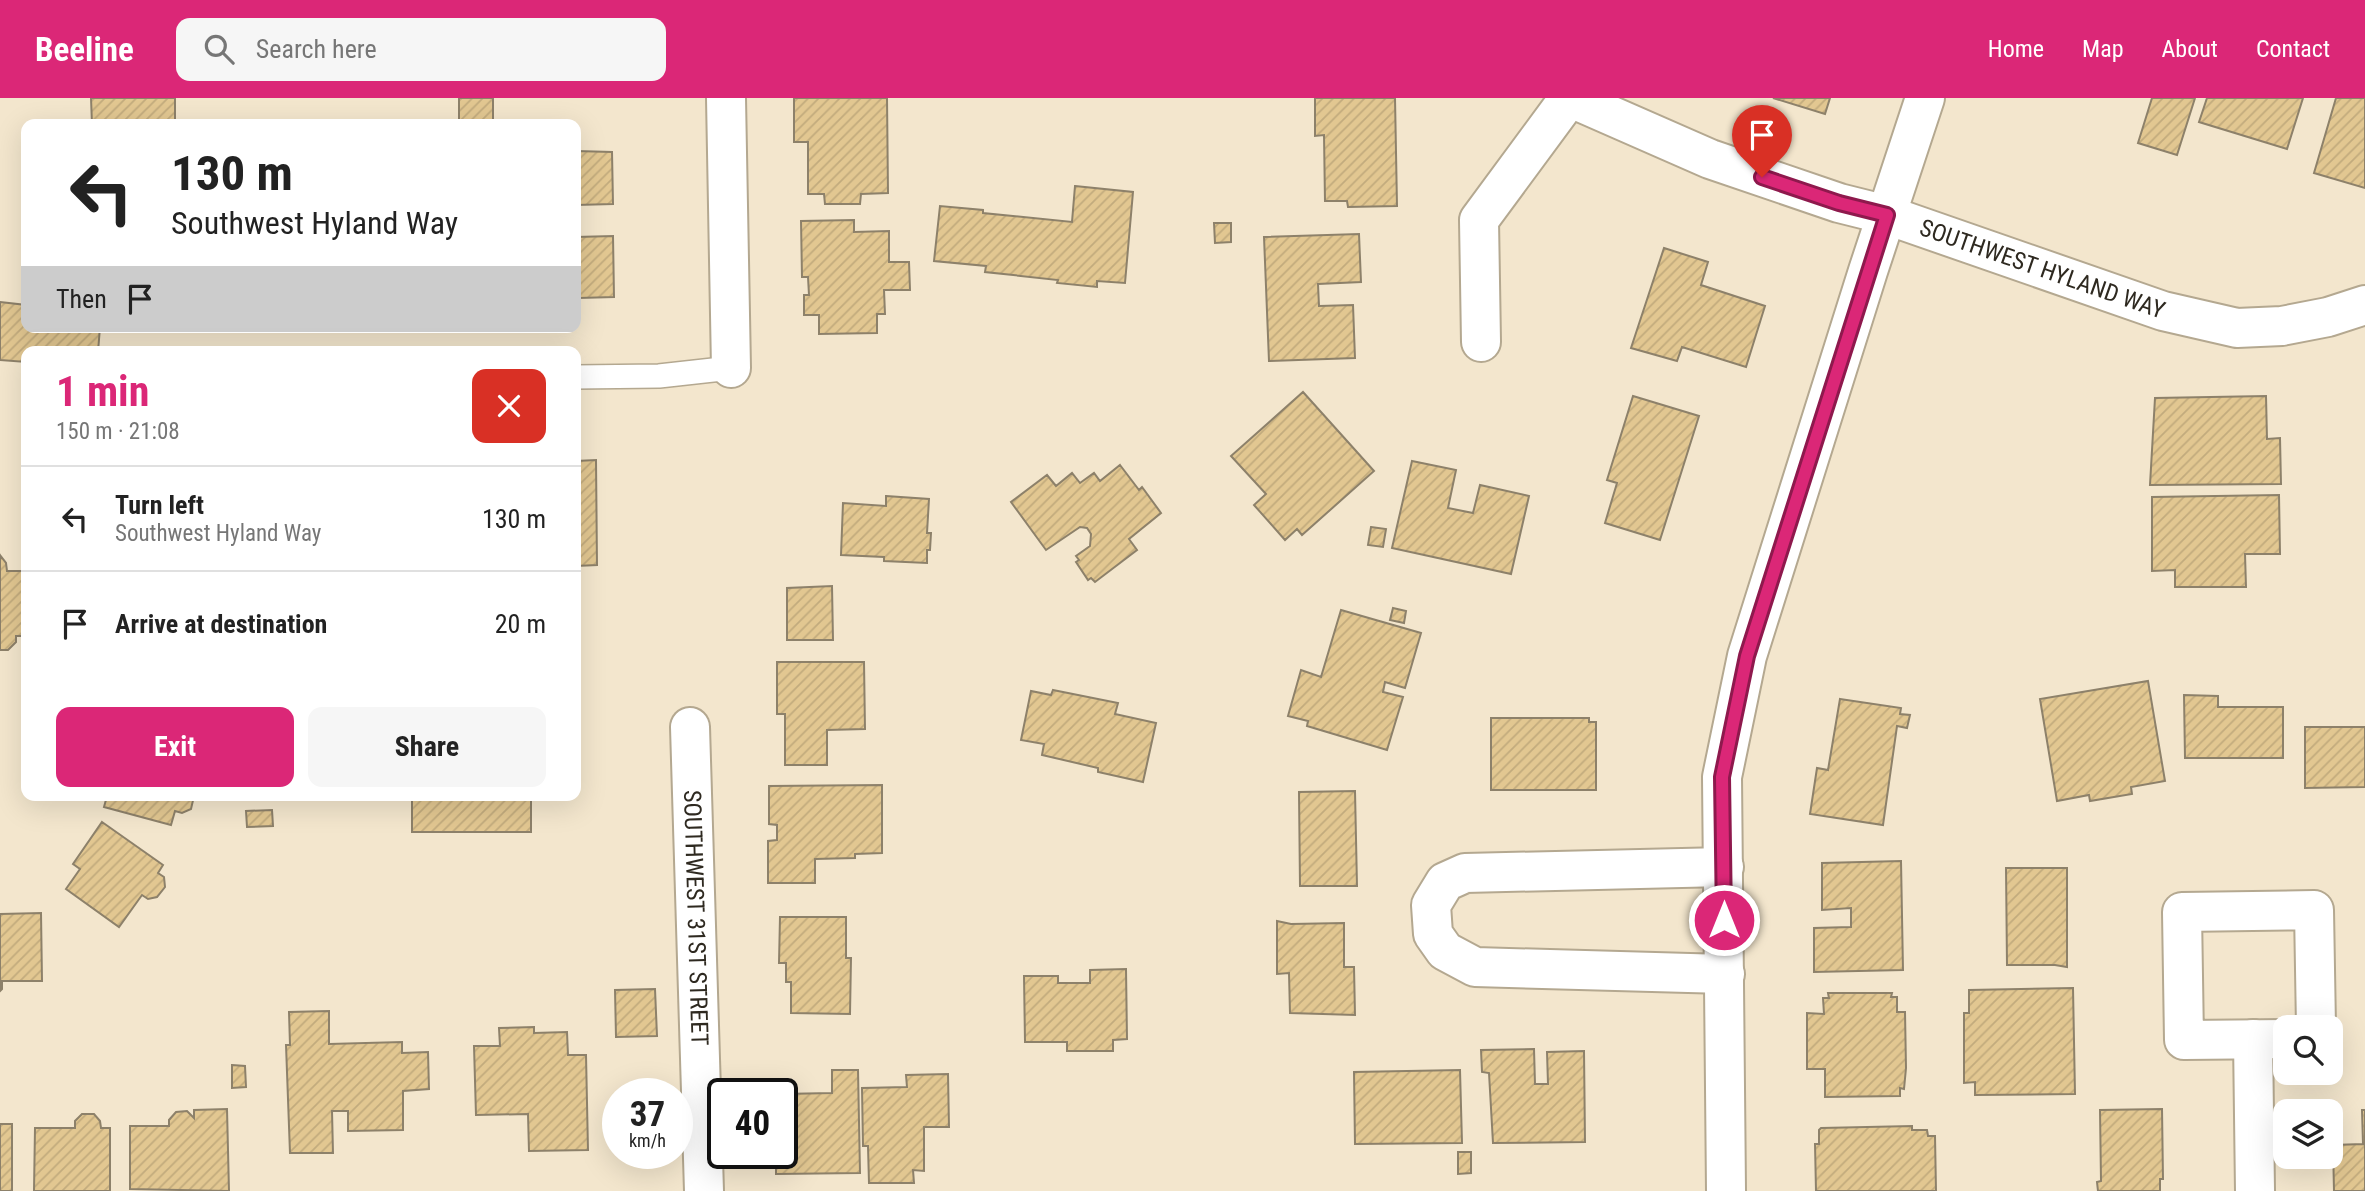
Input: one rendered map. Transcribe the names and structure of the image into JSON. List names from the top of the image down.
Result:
{
  "streets": {
    "street": ["SOUTHWEST HYLAND WAY", "SOUTHWEST 31ST STREET"]
  },
  "page": {
    "header": "Beeline",
    "search": "Search here",
    "nav": [
      "Home",
      "Map",
      "About",
      "Contact"
    ],
    "turn": ["130 m", "Southwest Hyland Way"],
    "then": "Then",
    "heading": ["1 min", "150 m · 21:08"],
    "list": [
      {
        "name": "Turn left",
        "note": "Southwest Hyland Way",
        "value": "130 m"
      },
      {
        "name": "Arrive at destination",
        "value": "20 m"
      }
    ],
    "buttons": ["Exit", "Share"],
    "speed": "37 km/h",
    "limit": "40"
  }
}
